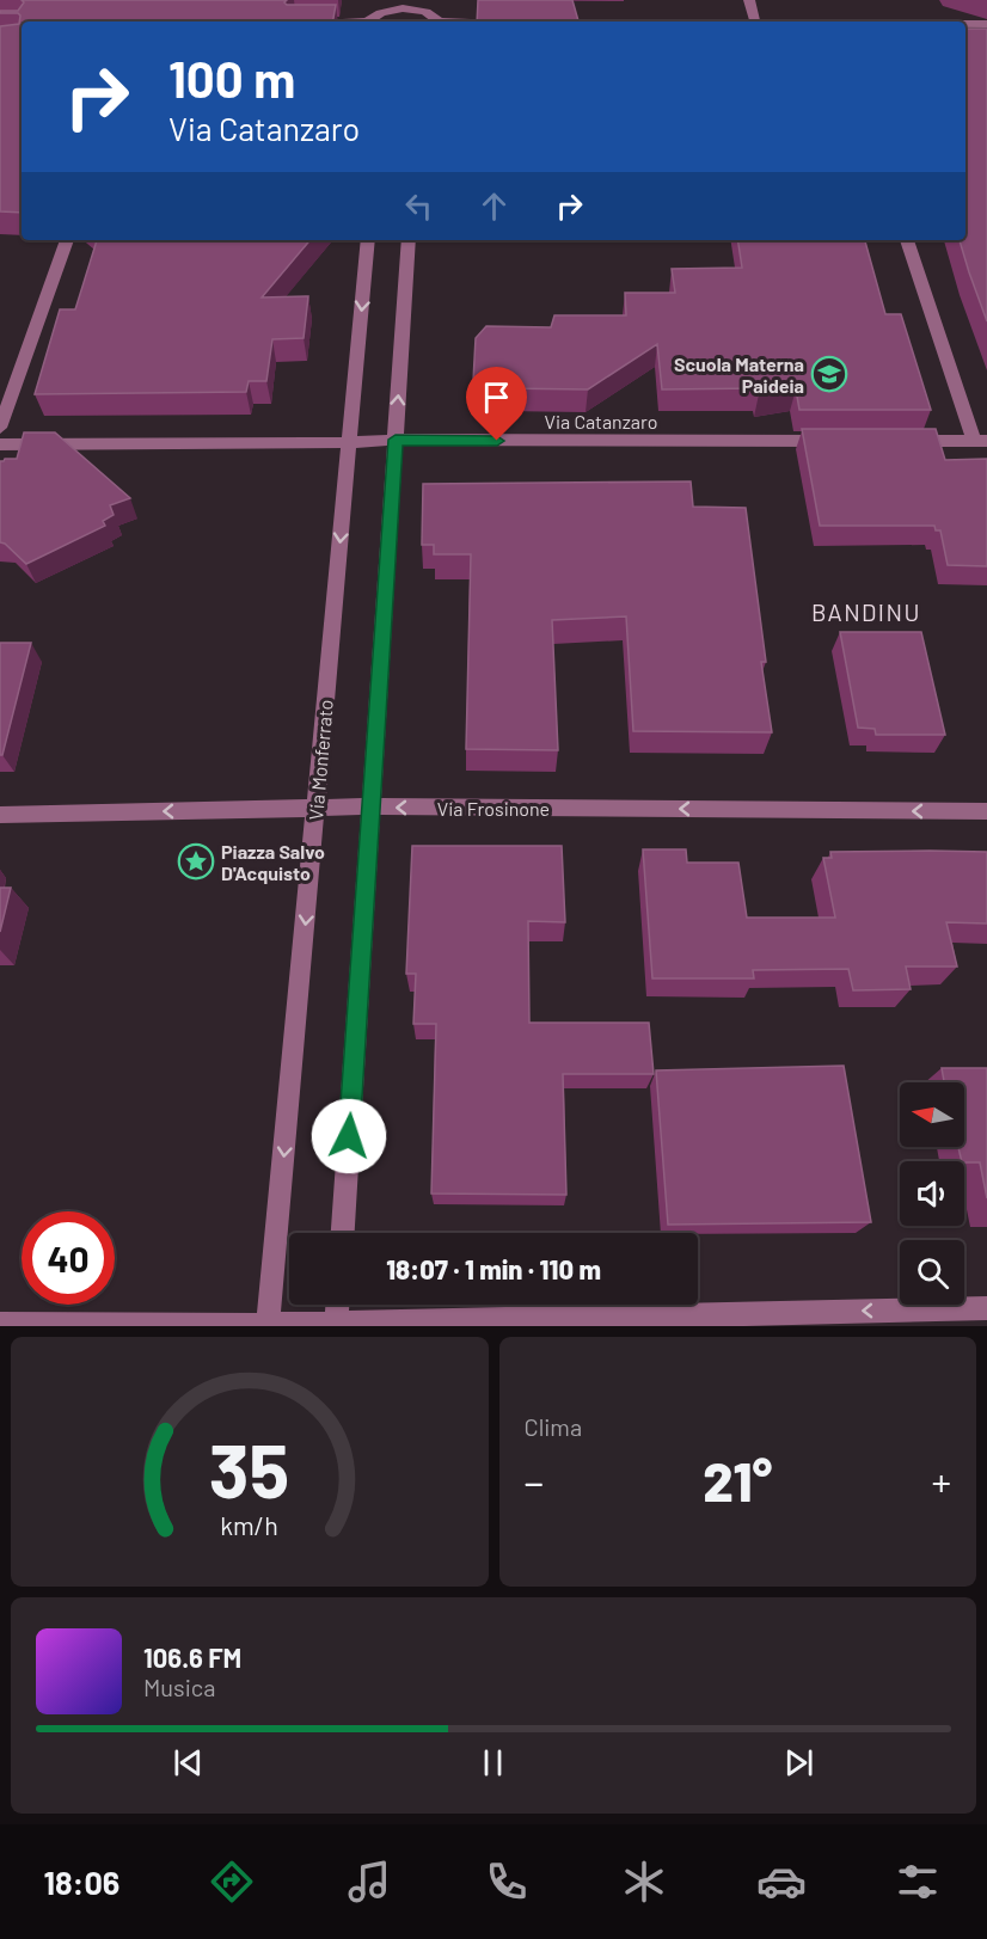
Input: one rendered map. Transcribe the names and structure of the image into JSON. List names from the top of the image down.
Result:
{
  "streets": {
    "street": ["Via Catanzaro", "Via Monferrato", "Via Frosinone"]
  },
  "crossings": [
    ["Via Catanzaro", "Via Monferrato"],
    ["Via Monferrato", "Via Frosinone"]
  ],
  "one_way": ["Via Frosinone"],
  "districts": ["BANDINU"],
  "places": {
    "school or university": ["Scuola Materna Paideia"],
    "place": ["Piazza Salvo D'Acquisto"]
  },
  "north": "left",
  "page": {
    "turn": ["100 m", "Via Catanzaro"],
    "limit": "40",
    "trip": "18:07 · 1 min · 110 m",
    "tile": "Clima",
    "heat": ["−", "21°", "+"],
    "song": ["106.6 FM", "Musica"],
    "tabs": "18:06",
    "gauge": ["35", "km/h"]
  }
}
